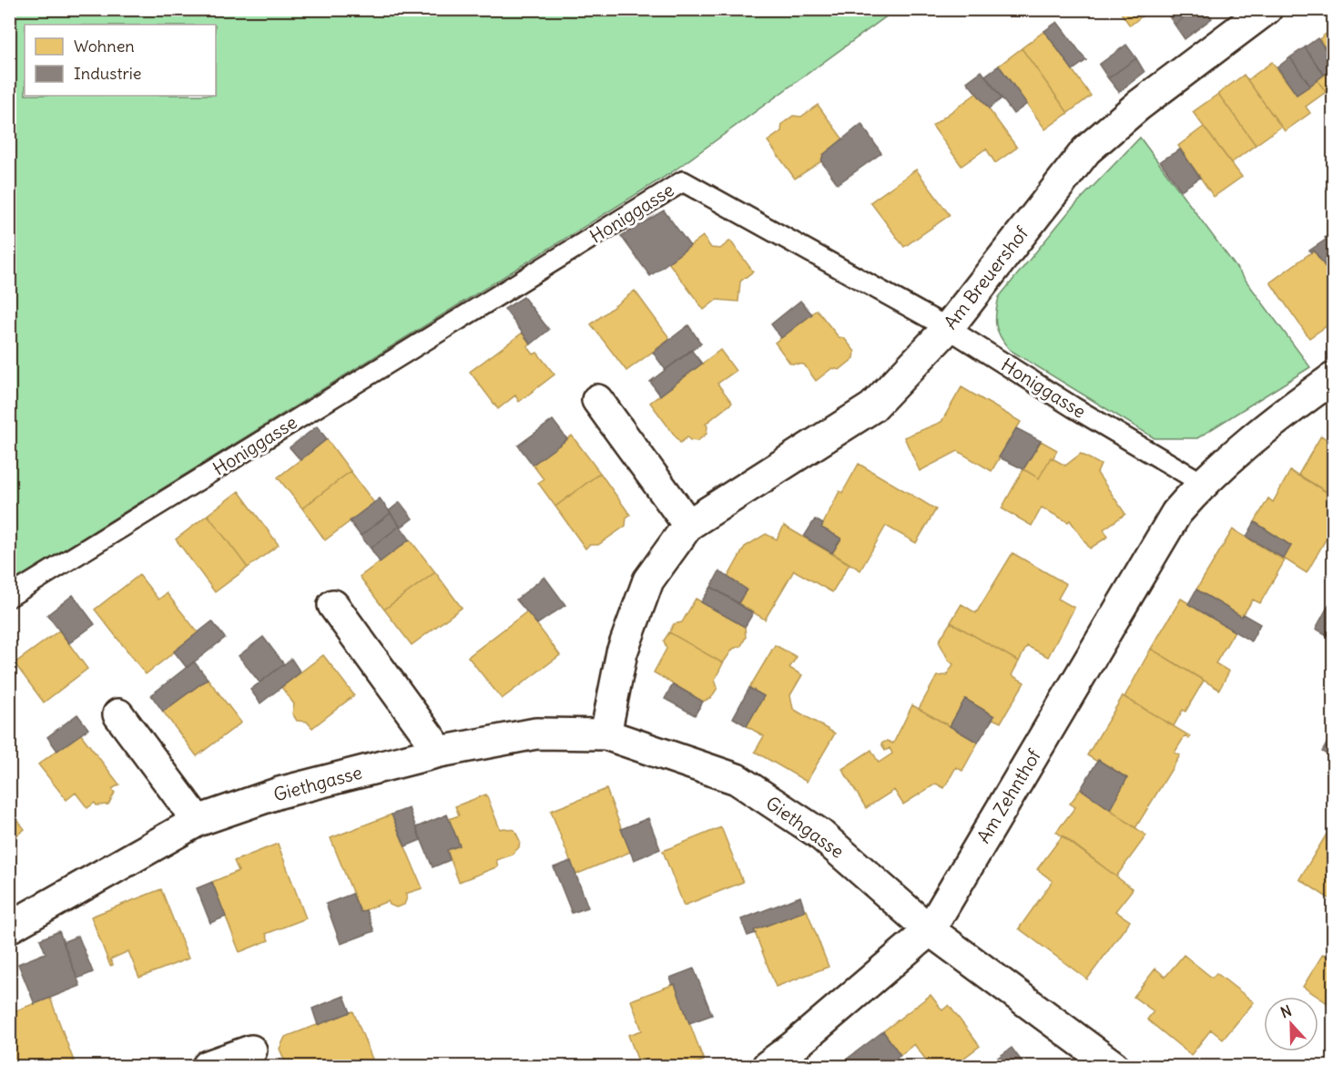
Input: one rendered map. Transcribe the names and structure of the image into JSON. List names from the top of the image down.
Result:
{
  "streets": {
    "street": ["Am Breuershof", "Giethgasse", "Am Zehnthof"],
    "lane": ["Honiggasse"]
  },
  "crossings": [
    ["Honiggasse", "Am Breuershof"],
    ["Honiggasse", "Am Zehnthof"],
    ["Am Breuershof", "Giethgasse"],
    ["Giethgasse", "Am Zehnthof"]
  ],
  "legend": ["Wohnen", "Industrie"],
  "north": "top"
}
